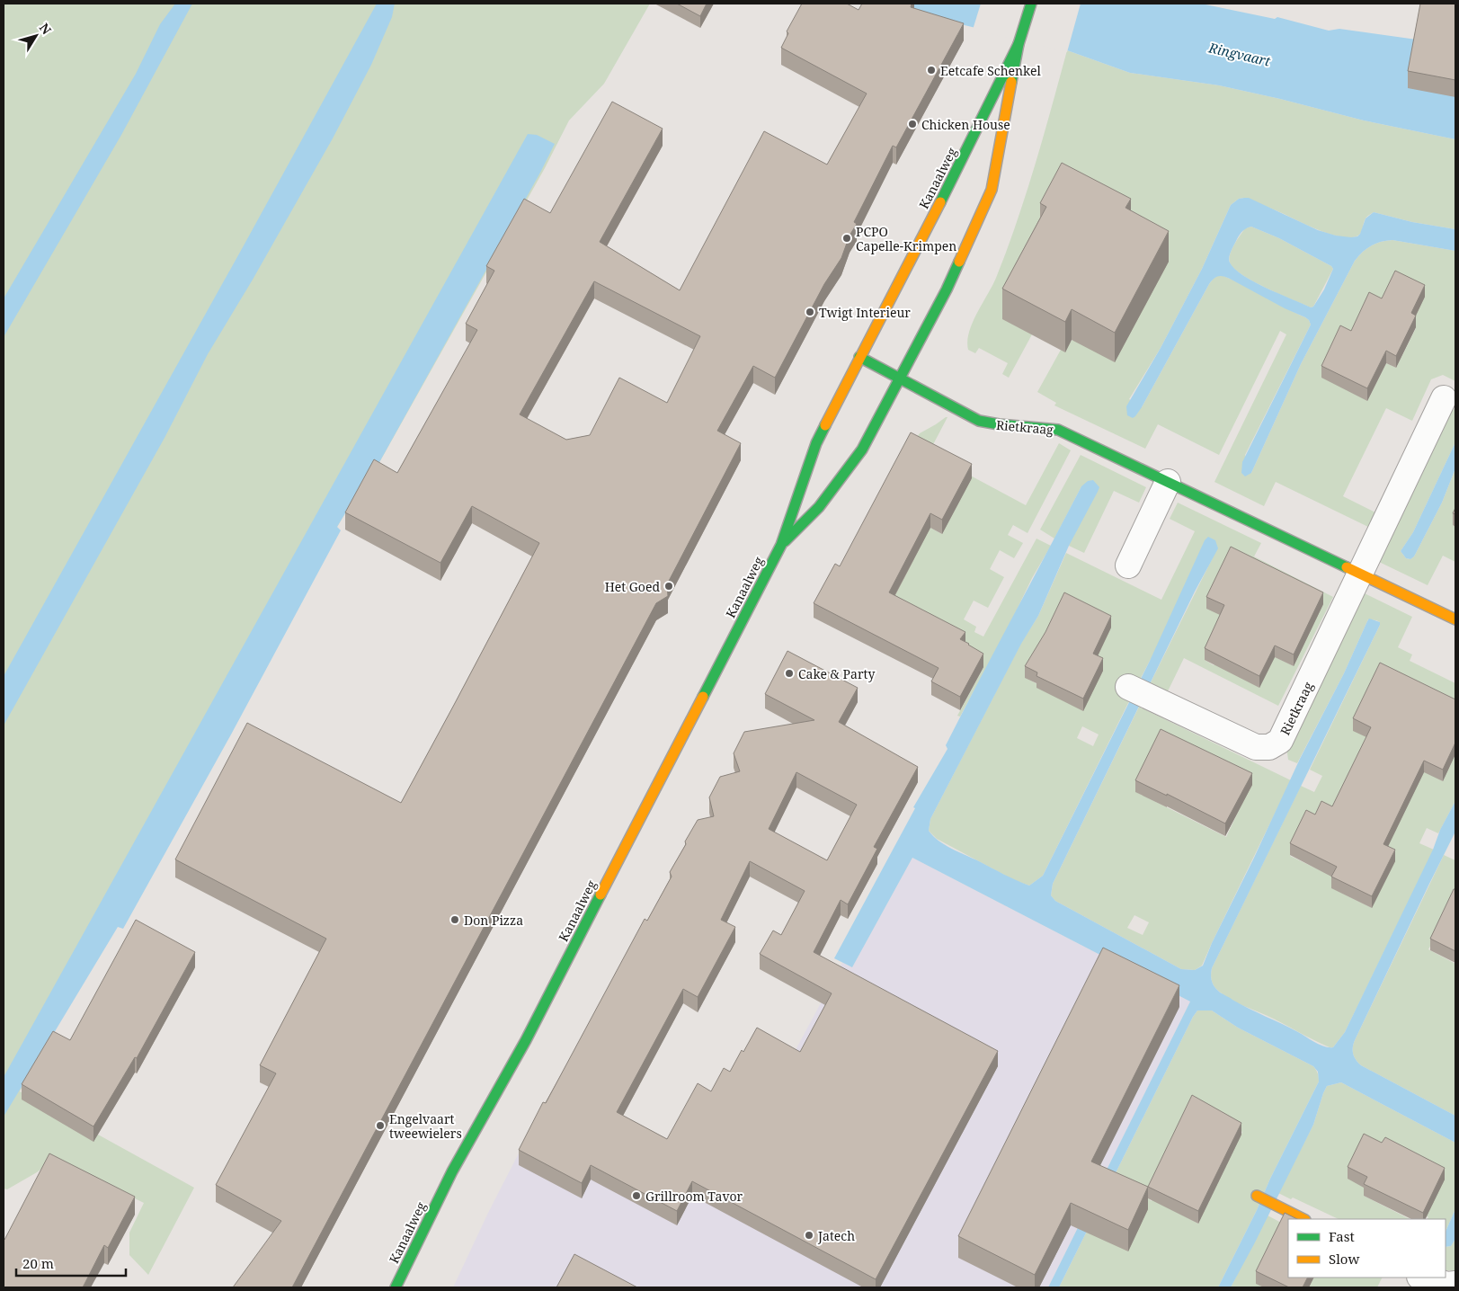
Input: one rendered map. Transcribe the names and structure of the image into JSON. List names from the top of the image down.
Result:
{
  "streets": {
    "main road": ["Kanaalweg", "Rietkraag"]
  },
  "crossings": [
    ["Kanaalweg", "Rietkraag"]
  ],
  "water": ["Ringvaart"],
  "places": [
    "Eetcafe Schenkel",
    "Chicken House",
    "PCPO Capelle-Krimpen",
    "Twigt Interieur",
    "Het Goed",
    "Cake & Party",
    "Don Pizza",
    "Engelvaart tweewielers",
    "Grillroom Tavor",
    "Jatech"
  ],
  "legend": ["Fast", "Slow"],
  "scale_bar": "20 m",
  "north": "top right"
}
